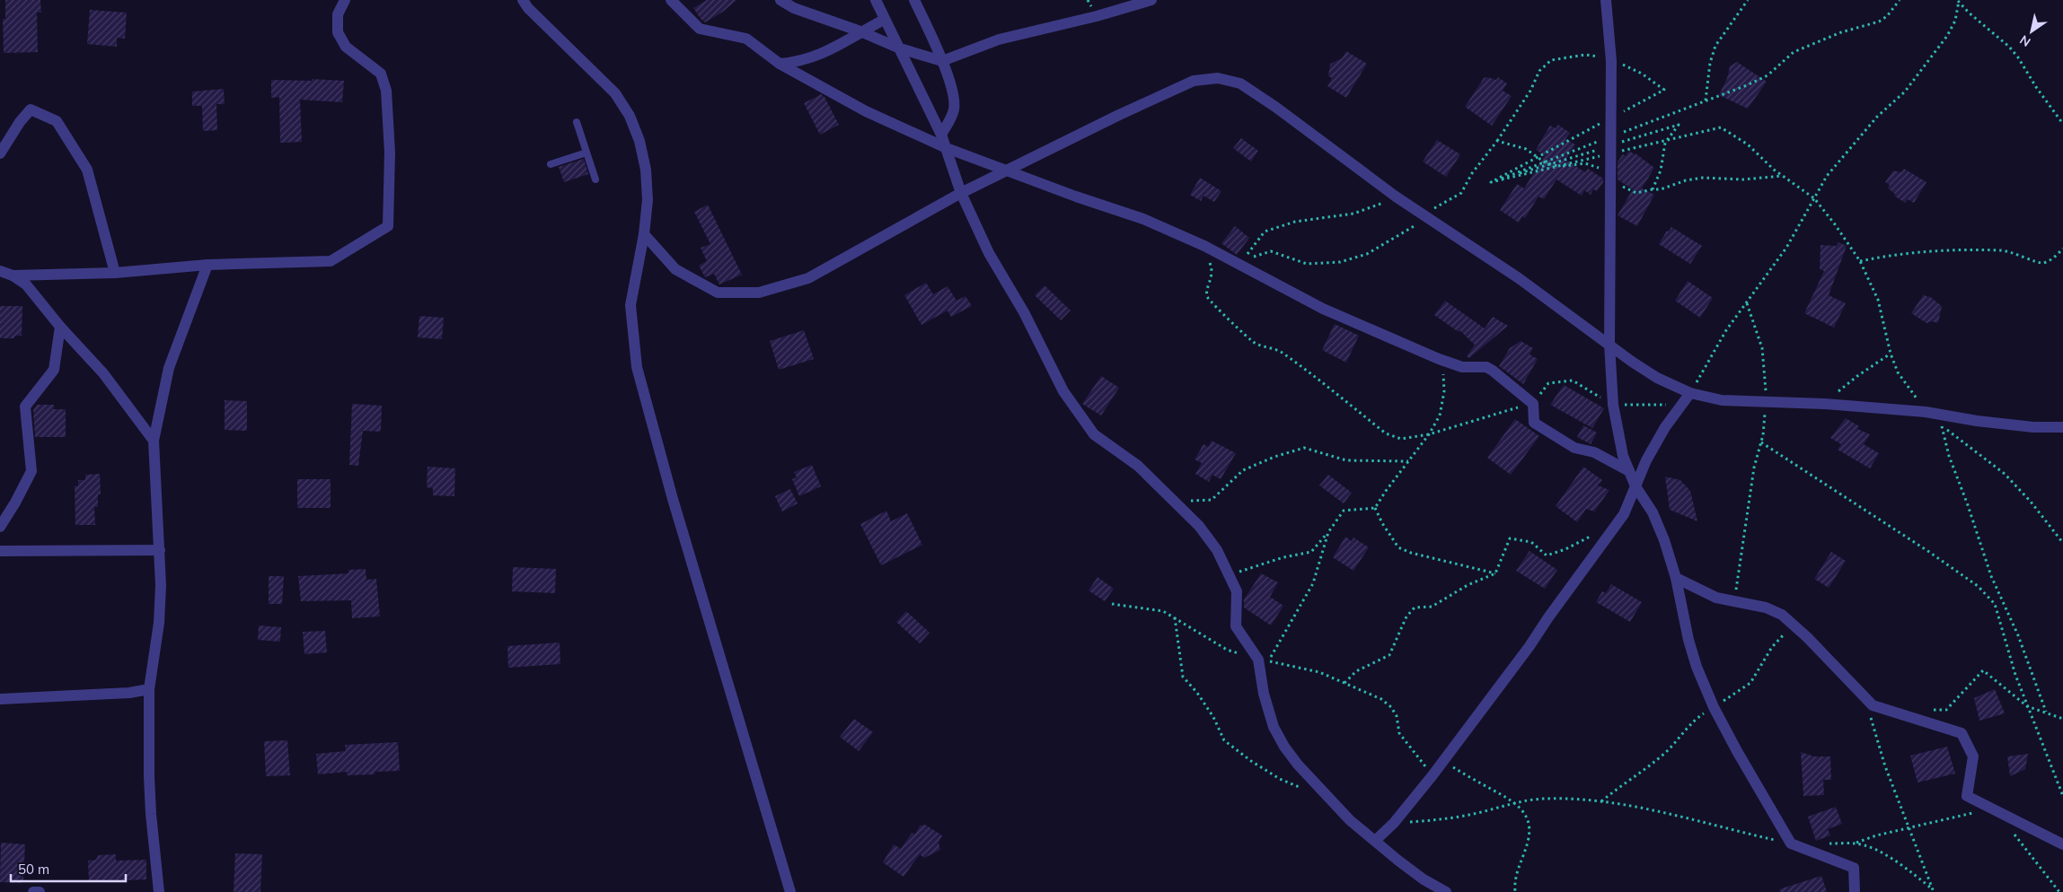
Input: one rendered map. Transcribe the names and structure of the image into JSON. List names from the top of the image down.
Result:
{
  "scale_bar": "50 m",
  "north": "bottom left"
}
